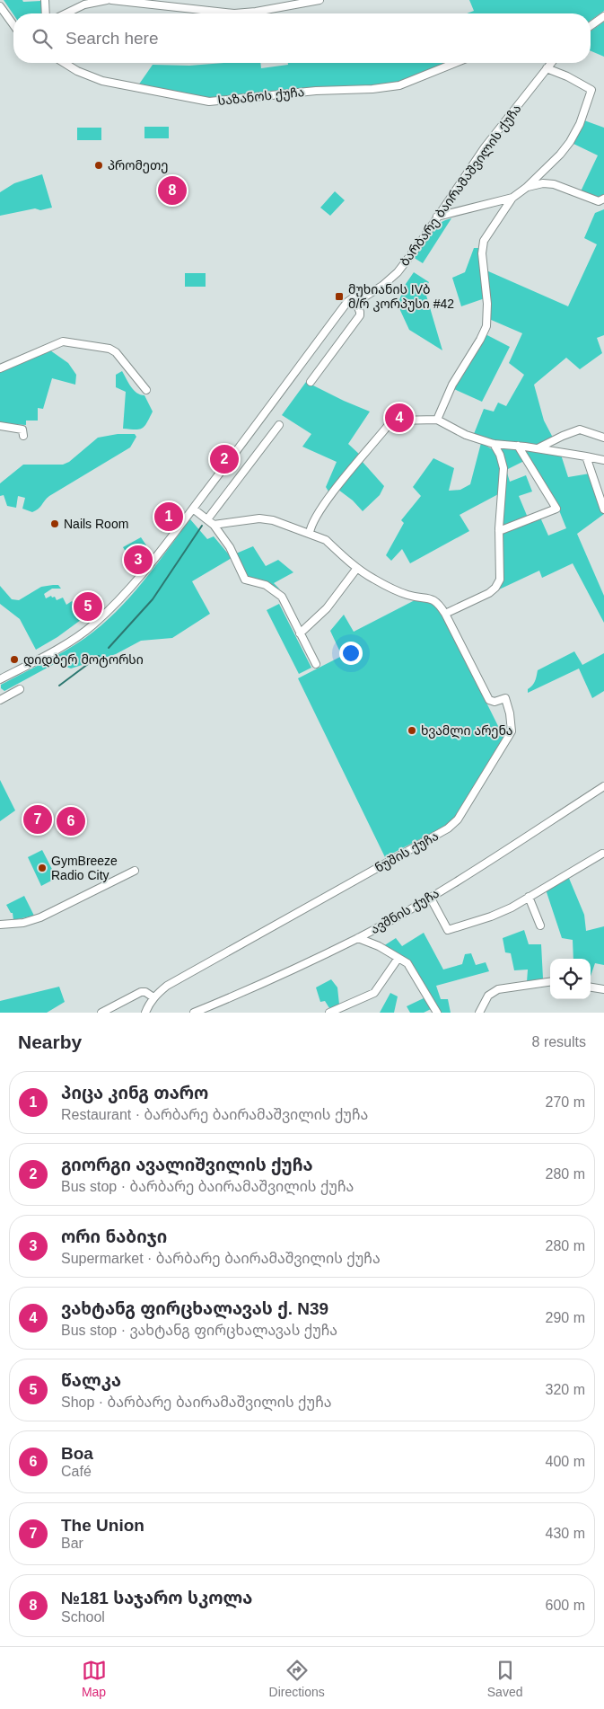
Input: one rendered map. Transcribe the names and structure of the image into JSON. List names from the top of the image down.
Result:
{
  "streets": {
    "street": [
      "საზანოს ქუჩა",
      "ბარბარე ბაირამაშვილის ქუჩა",
      "ნუშის ქუჩა",
      "ავშნის ქუჩა"
    ]
  },
  "places": {
    "other": [
      "პრომეთე",
      "Nails Room",
      "დიდბერ მოტორსი",
      "ხვამლი არენა",
      "GymBreeze Radio City"
    ],
    "transit": ["მუხიანის IVბ მ/რ კორპუსი #42"]
  },
  "page": {
    "search": "Search here",
    "pins": [
      "8",
      "4",
      "2",
      "1",
      "3",
      "5",
      "7",
      "6"
    ],
    "heading": ["Nearby", "8 results"],
    "list": [
      {
        "mark": "1",
        "name": "პიცა კინგ თარო",
        "note": "Restaurant · ბარბარე ბაირამაშვილის ქუჩა",
        "value": "270 m"
      },
      {
        "mark": "2",
        "name": "გიორგი ავალიშვილის ქუჩა",
        "note": "Bus stop · ბარბარე ბაირამაშვილის ქუჩა",
        "value": "280 m"
      },
      {
        "mark": "3",
        "name": "ორი ნაბიჯი",
        "note": "Supermarket · ბარბარე ბაირამაშვილის ქუჩა",
        "value": "280 m"
      },
      {
        "mark": "4",
        "name": "ვახტანგ ფირცხალავას ქ. N39",
        "note": "Bus stop · ვახტანგ ფირცხალავას ქუჩა",
        "value": "290 m"
      },
      {
        "mark": "5",
        "name": "წალკა",
        "note": "Shop · ბარბარე ბაირამაშვილის ქუჩა",
        "value": "320 m"
      },
      {
        "mark": "6",
        "name": "Boa",
        "note": "Café",
        "value": "400 m"
      },
      {
        "mark": "7",
        "name": "The Union",
        "note": "Bar",
        "value": "430 m"
      },
      {
        "mark": "8",
        "name": "№181 საჯარო სკოლა",
        "note": "School",
        "value": "600 m"
      }
    ],
    "nav": ["Map", "Directions", "Saved"]
  }
}
